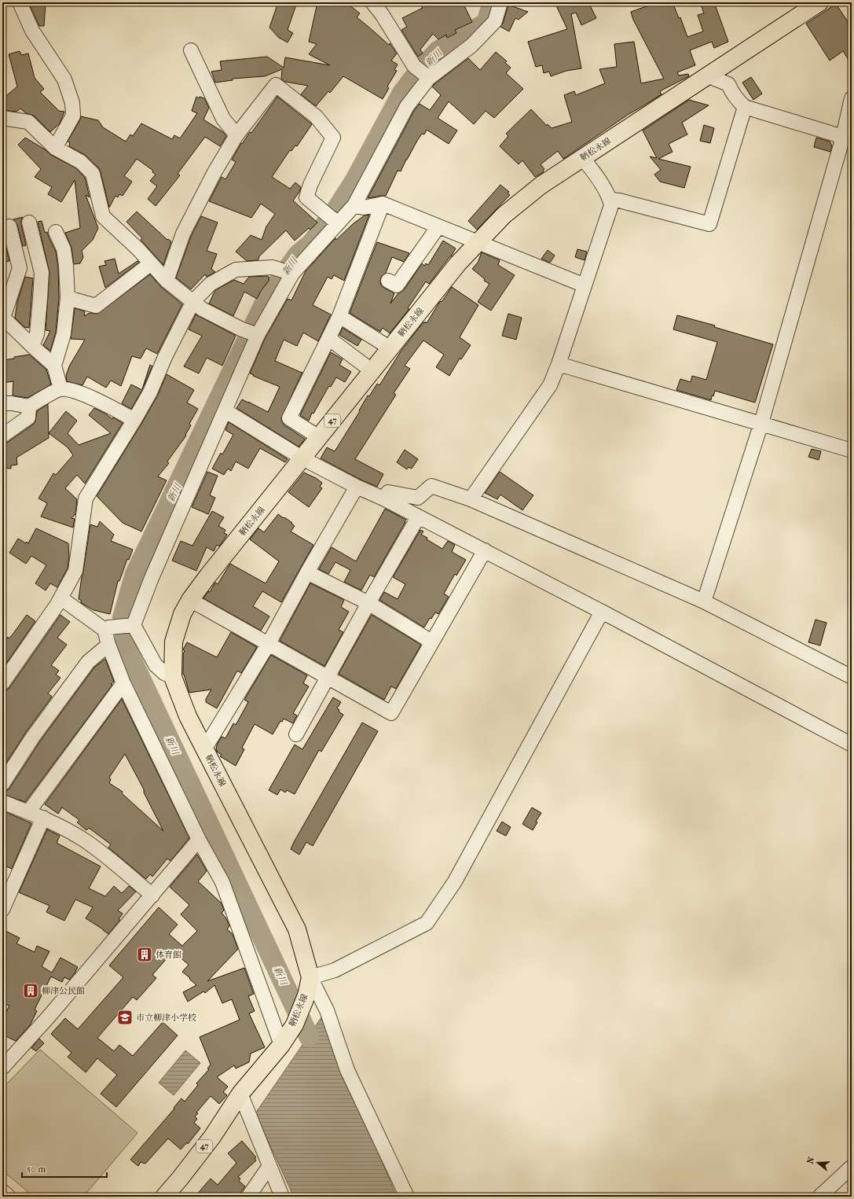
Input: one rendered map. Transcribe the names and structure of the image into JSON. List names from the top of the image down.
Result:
{
  "streets": {
    "main road": ["鞆松永線", "47"]
  },
  "water": ["新川"],
  "places": {
    "building": ["体育館", "柳津公民館"],
    "school or university": ["市立柳津小学校"]
  },
  "scale_bar": "50 m",
  "north": "left"
}
